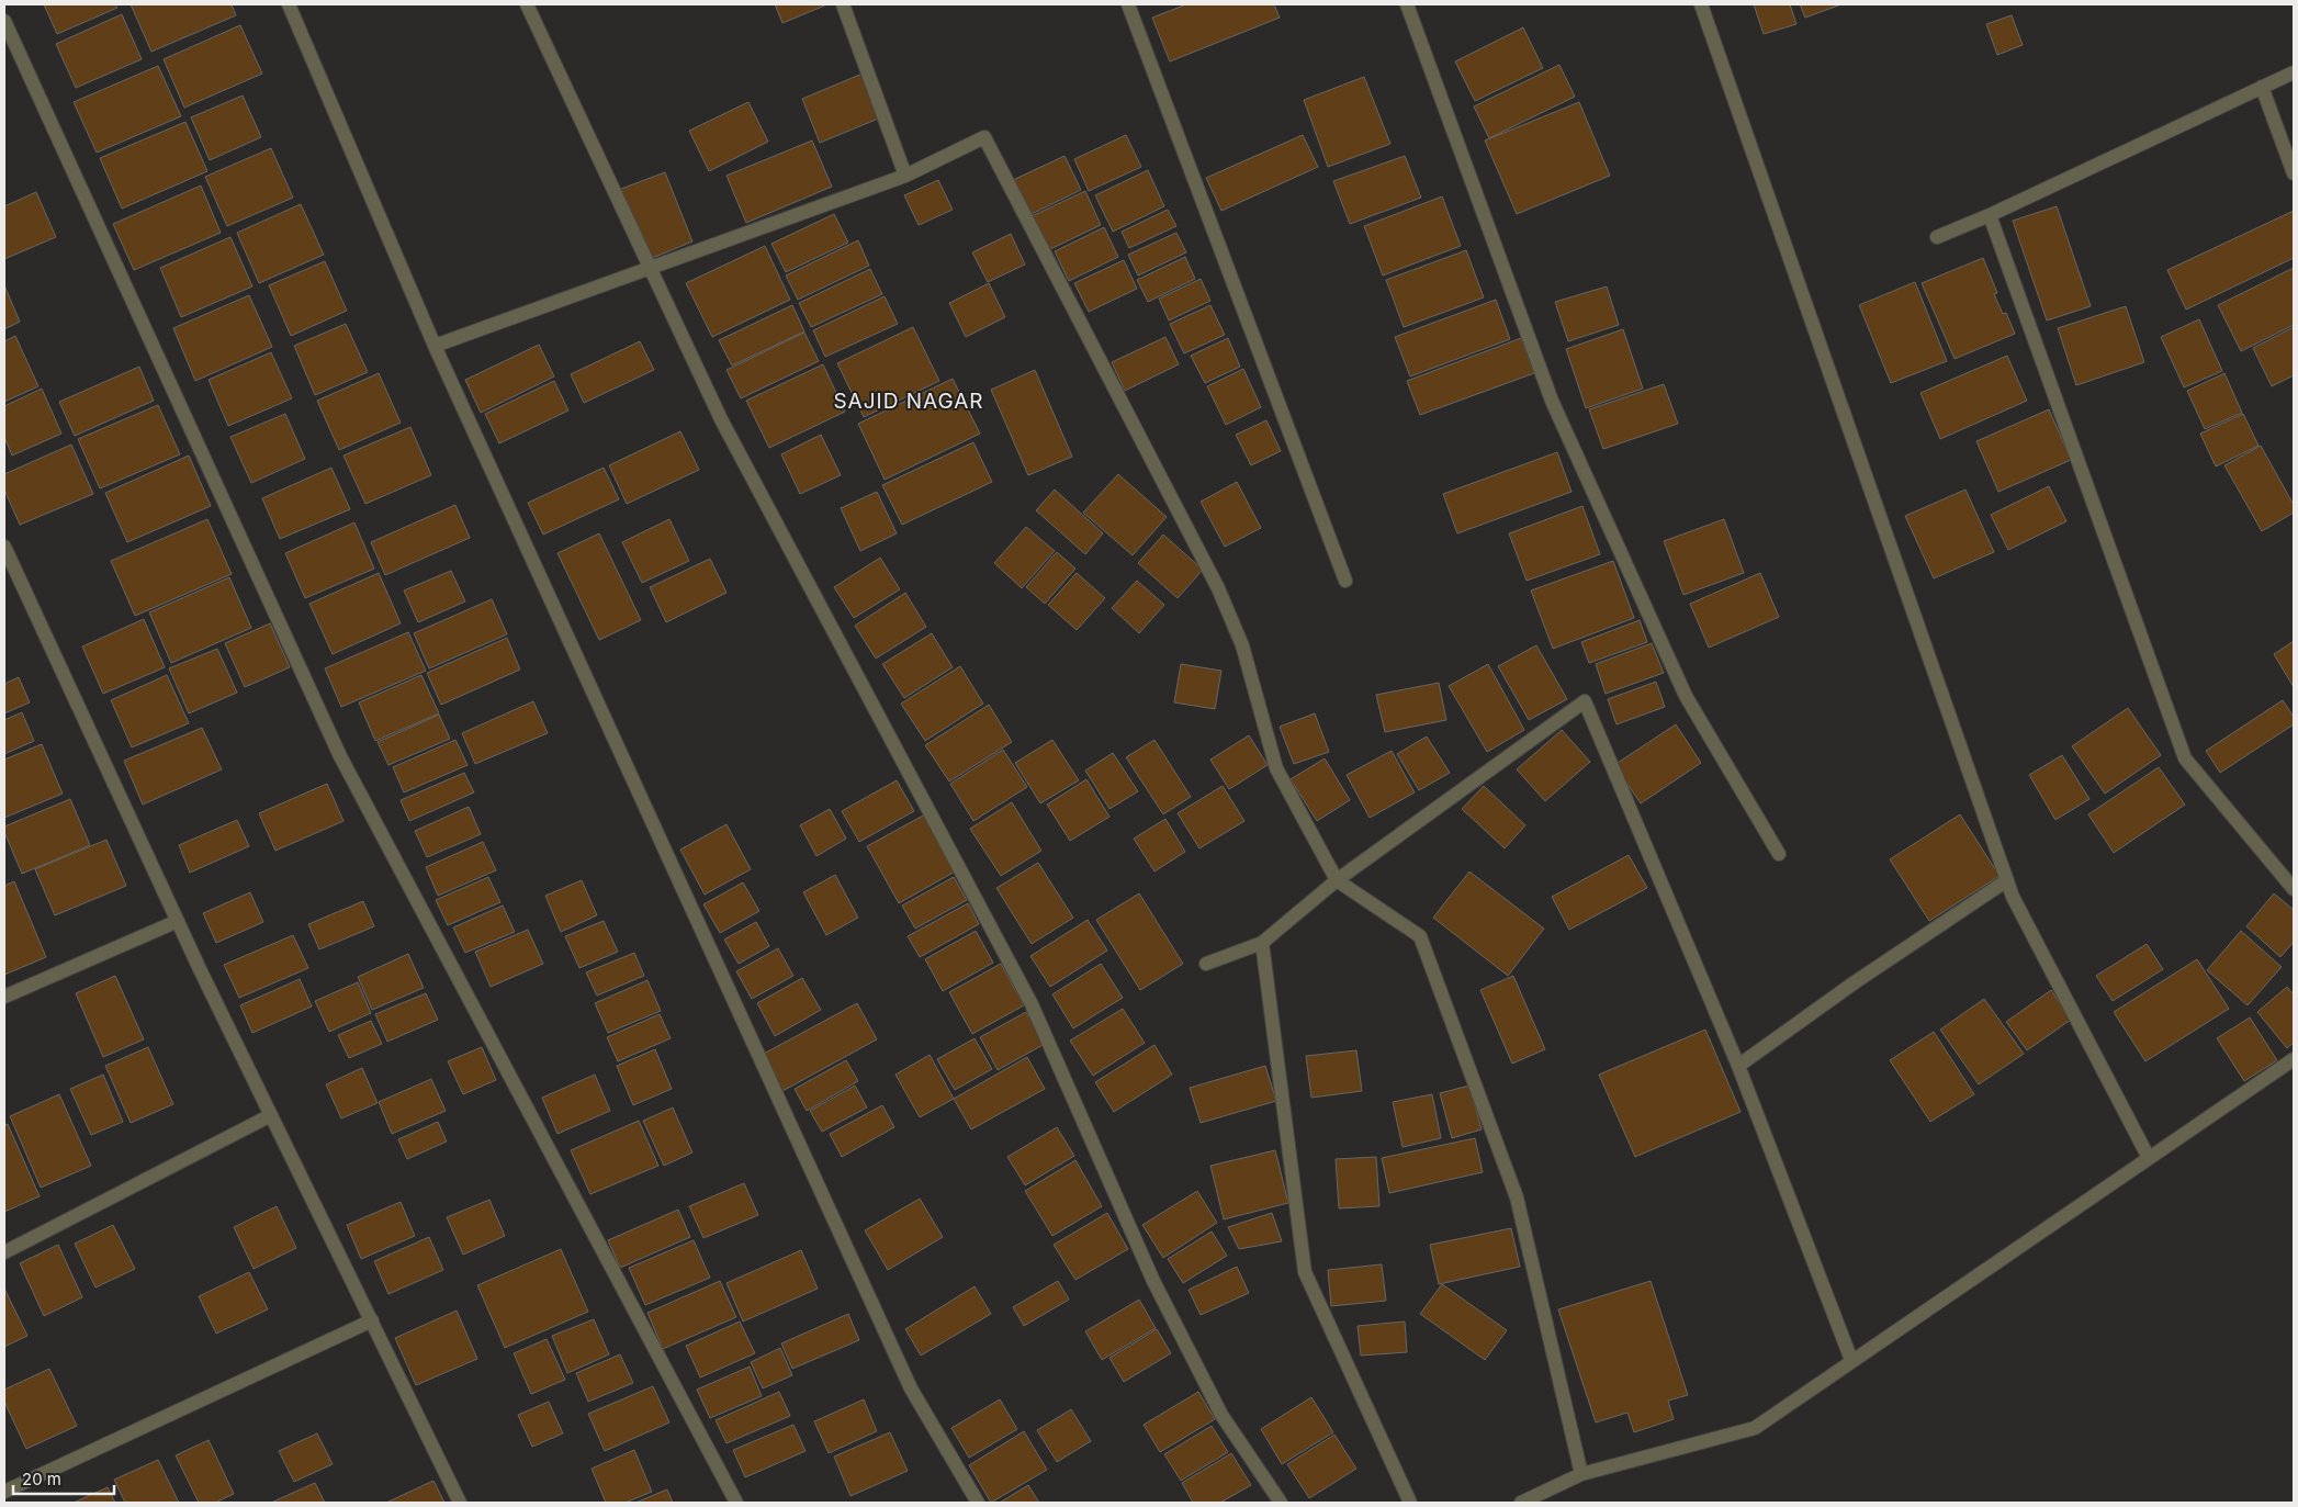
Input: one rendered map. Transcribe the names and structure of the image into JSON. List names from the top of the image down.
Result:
{
  "districts": ["SAJID NAGAR"],
  "scale_bar": "20 m"
}
